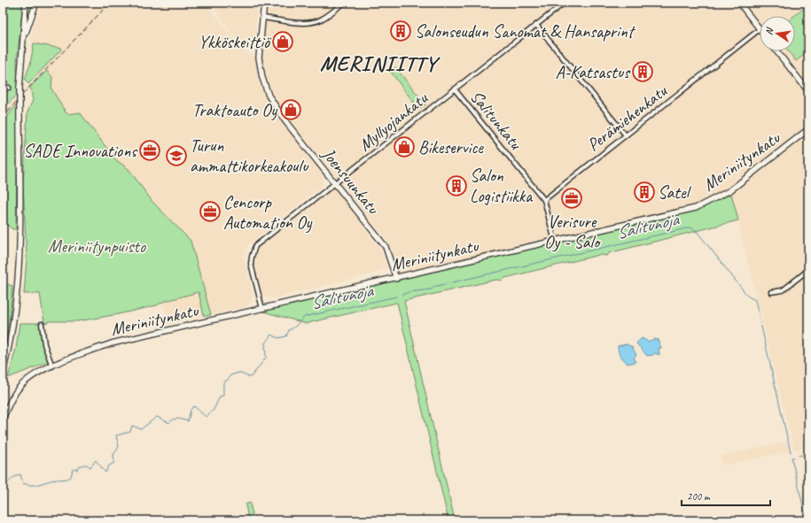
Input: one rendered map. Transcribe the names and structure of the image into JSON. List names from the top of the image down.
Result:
{
  "streets": {
    "main road": ["Meriniitynkatu", "Joensuunkatu"],
    "street": ["Perämiehenkatu", "Salitunkatu", "Myllyojankatu"]
  },
  "crossings": [
    ["Perämiehenkatu", "Salitunkatu"],
    ["Salitunkatu", "Myllyojankatu"],
    ["Myllyojankatu", "Meriniitynkatu"],
    ["Myllyojankatu", "Joensuunkatu"],
    ["Meriniitynkatu", "Joensuunkatu"]
  ],
  "districts": ["MERINIITTY"],
  "water": ["Salitunoja"],
  "parks": ["Meriniitynpuisto"],
  "places": {
    "building": [
      "Salonseudun Sanomat & Hansaprint",
      "A-Katsastus",
      "Salon Logistiikka",
      "Satel"
    ],
    "shop": ["Ykköskeittiö", "Traktoauto Oy", "Bikeservice"],
    "office": ["SADE Innovations", "Verisure Oy - Salo", "Cencorp Automation Oy"],
    "school or university": ["Turun ammattikorkeakoulu"]
  },
  "scale_bar": "200 m",
  "north": "left"
}
